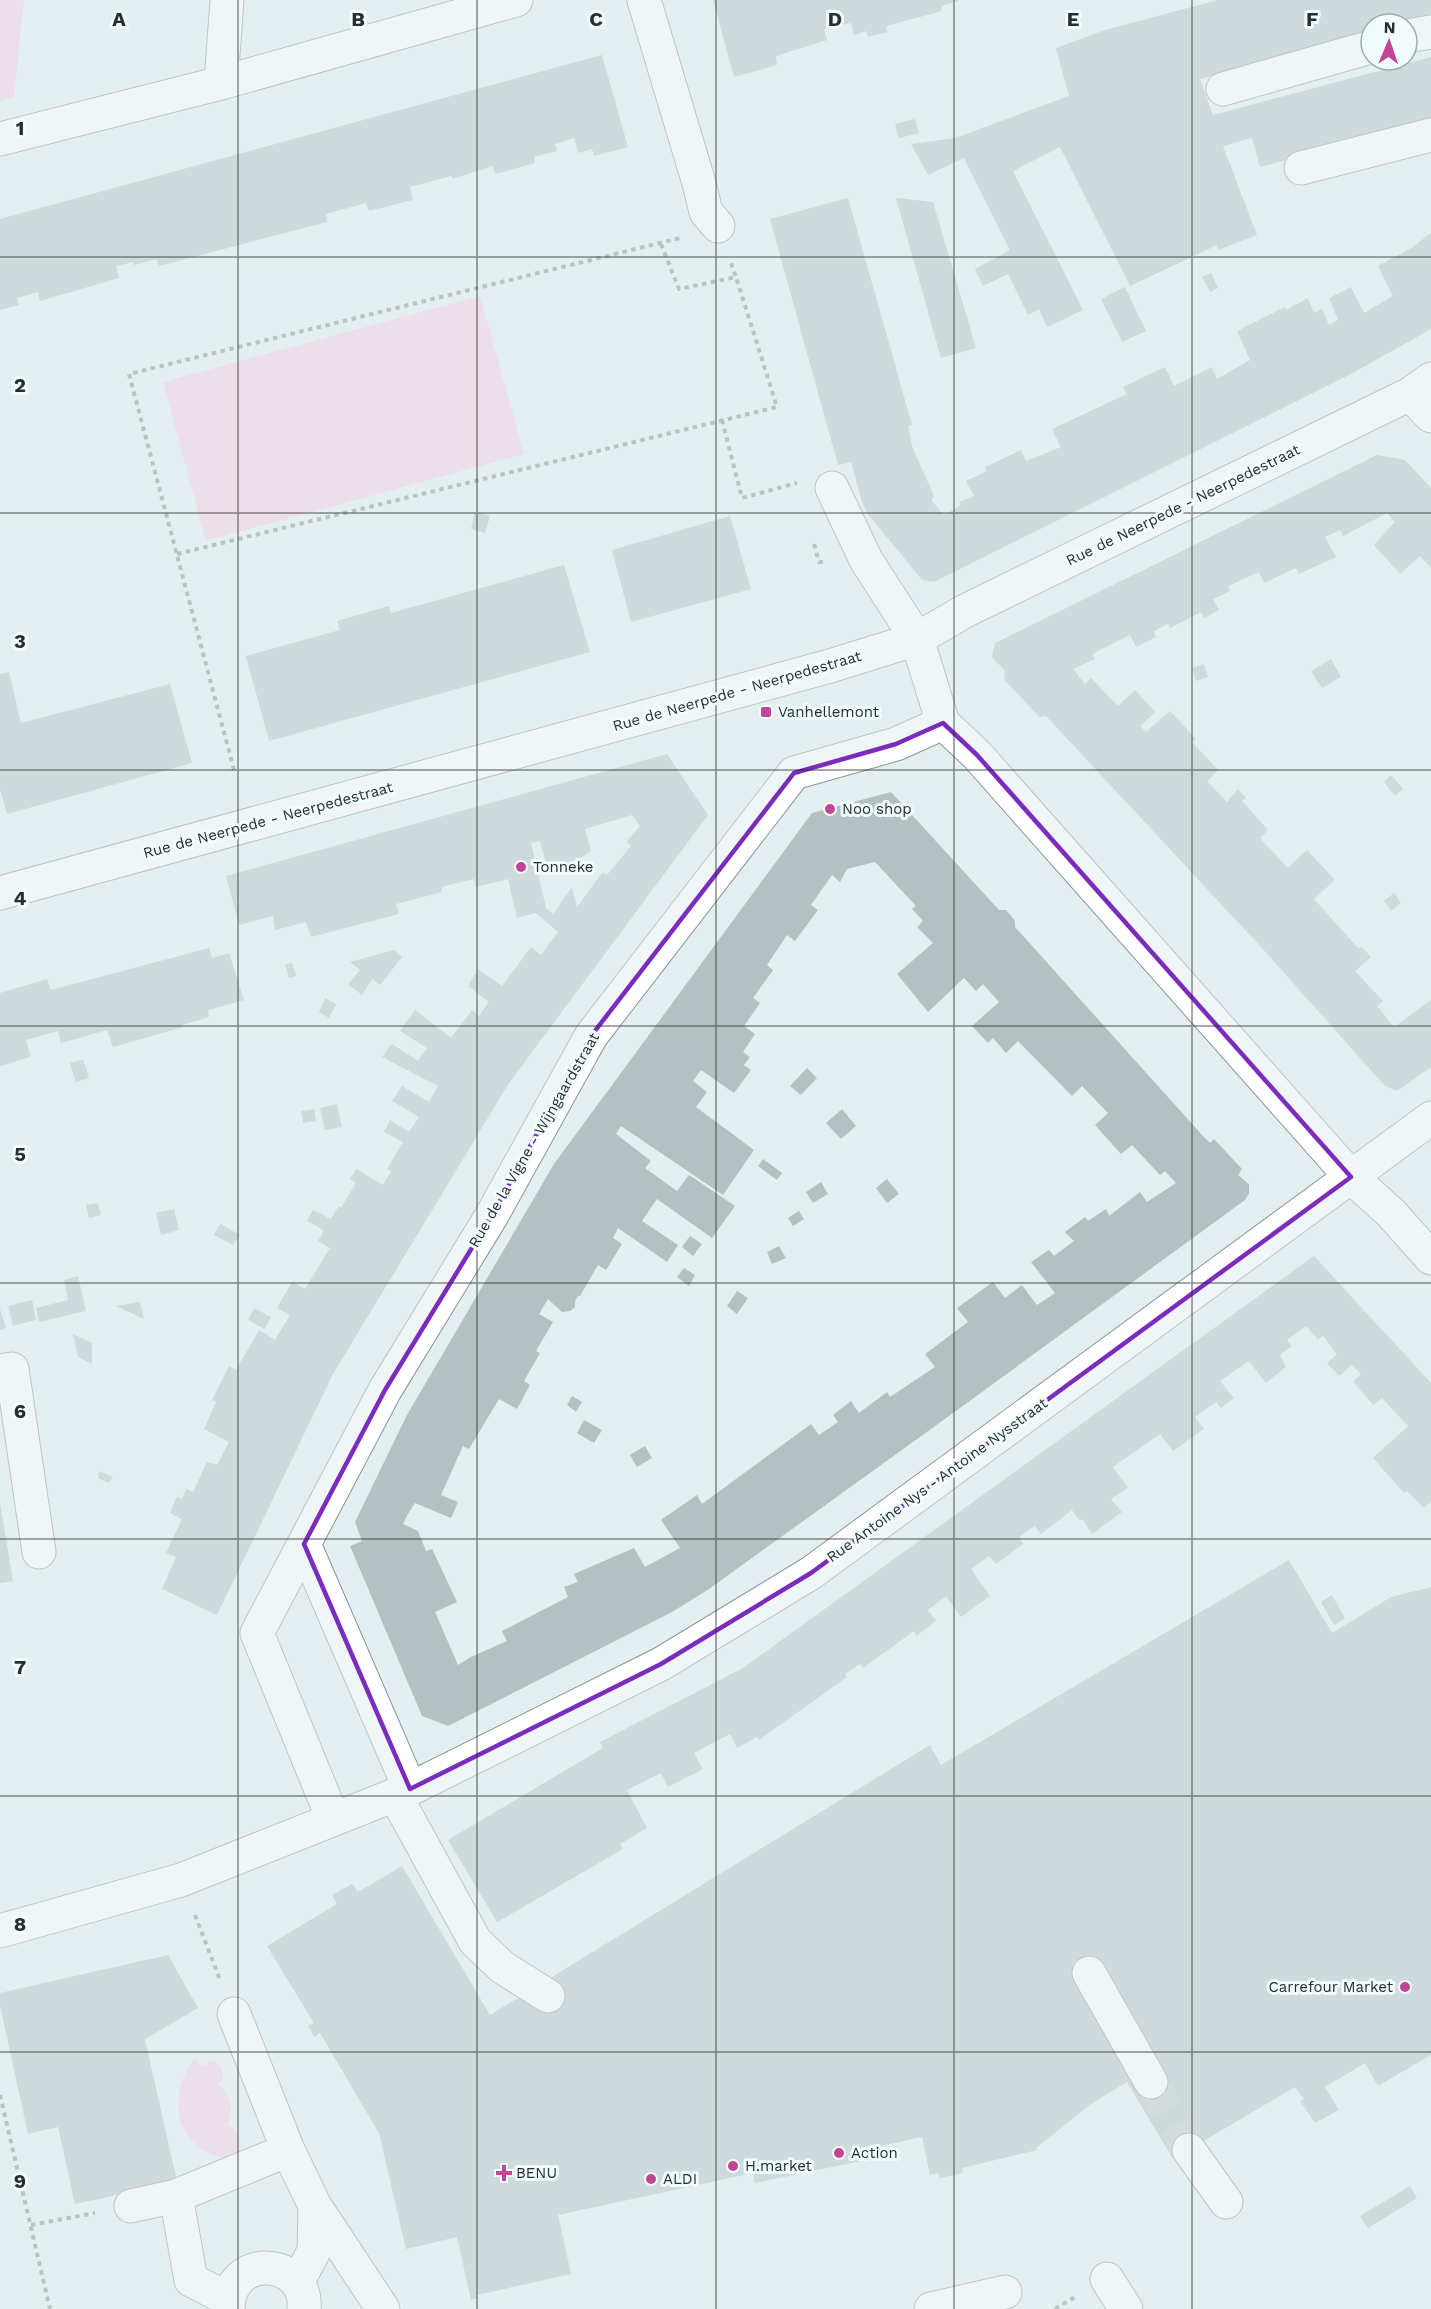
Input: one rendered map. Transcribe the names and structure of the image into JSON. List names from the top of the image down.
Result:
{
  "streets": {
    "street": ["Rue de Neerpede - Neerpedestraat", "Rue de la Vigne - Wijngaardstraat", "Rue Antoine Nys - Antoine Nysstraat"]
  },
  "crossings": [
    ["Rue de la Vigne - Wijngaardstraat", "Rue Antoine Nys - Antoine Nysstraat"]
  ],
  "places": {
    "transit": ["Vanhellemont"],
    "other": [
      "Noo shop",
      "Tonneke",
      "Carrefour Market",
      "Action",
      "H.market",
      "ALDI"
    ],
    "health": ["BENU"]
  },
  "north": "top",
  "grid": {
    "columns": [
      "A",
      "B",
      "C",
      "D",
      "E",
      "F"
    ],
    "rows": [
      "1",
      "2",
      "3",
      "4",
      "5",
      "6",
      "7",
      "8",
      "9"
    ]
  }
}
